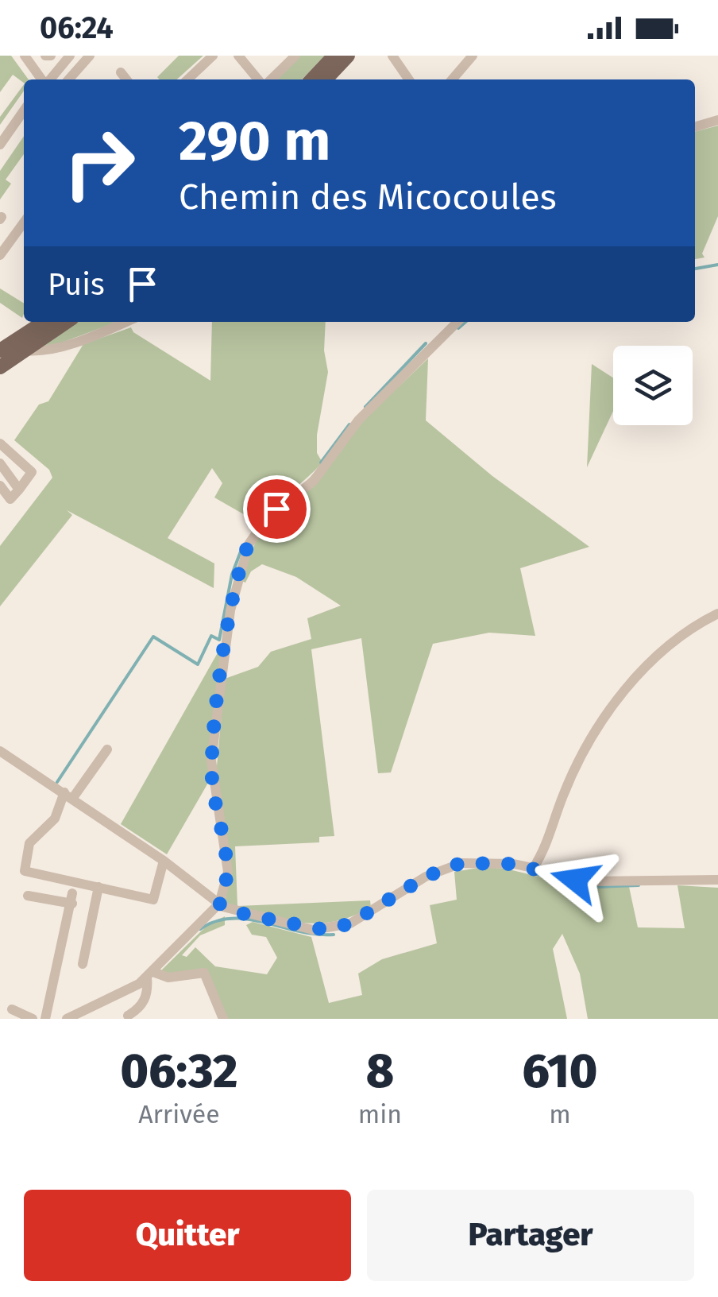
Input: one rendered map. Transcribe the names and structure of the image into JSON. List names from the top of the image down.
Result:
{
  "page": {
    "status": "06:24",
    "turn": ["290 m", "Chemin des Micocoules"],
    "then": "Puis",
    "eta": [
      "06:32",
      "Arrivée",
      "8",
      "min",
      "610",
      "m"
    ],
    "buttons": ["Quitter", "Partager"]
  }
}
